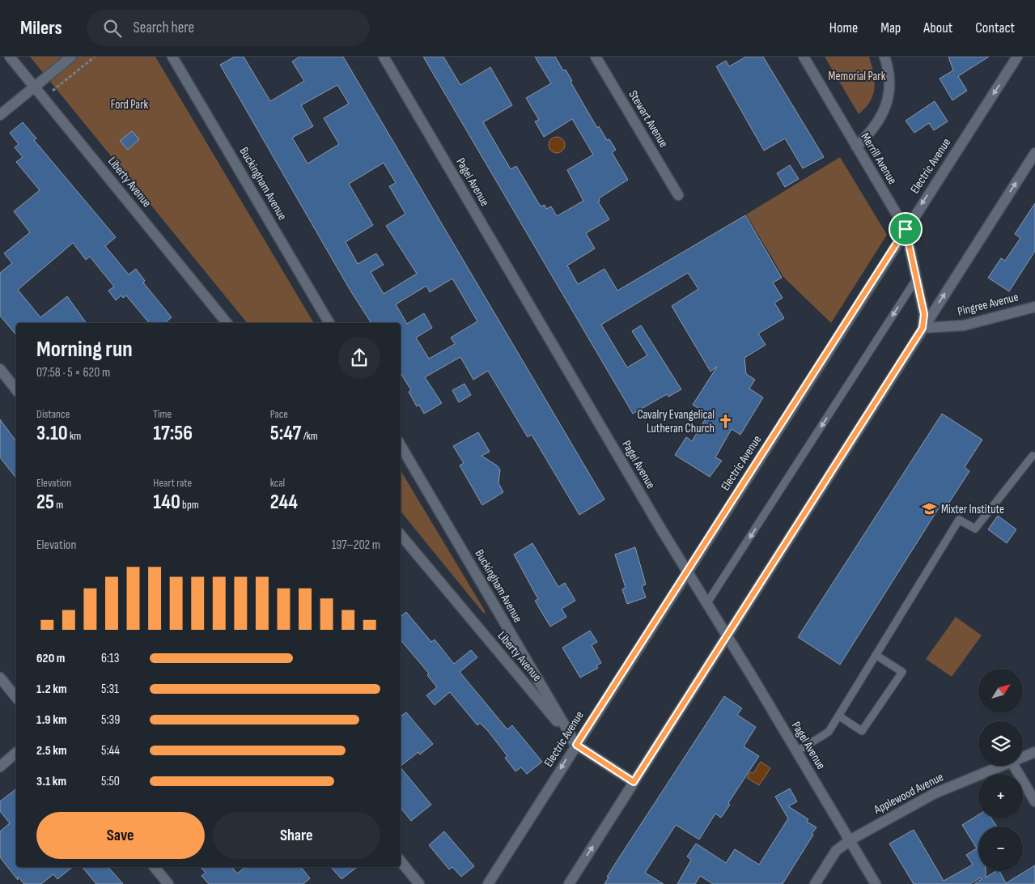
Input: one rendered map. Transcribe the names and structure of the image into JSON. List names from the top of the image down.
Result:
{
  "streets": {
    "street": [
      "Stewart Avenue",
      "Merrill Avenue",
      "Electric Avenue",
      "Liberty Avenue",
      "Pagel Avenue",
      "Buckingham Avenue",
      "Pingree Avenue",
      "Applewood Avenue"
    ]
  },
  "crossings": [
    ["Merrill Avenue", "Electric Avenue"],
    ["Merrill Avenue", "Pingree Avenue"],
    ["Electric Avenue", "Liberty Avenue"],
    ["Electric Avenue", "Pagel Avenue"],
    ["Electric Avenue", "Buckingham Avenue"],
    ["Liberty Avenue", "Buckingham Avenue"],
    ["Pagel Avenue", "Applewood Avenue"]
  ],
  "parks": ["Memorial Park", "Ford Park"],
  "places": {
    "church": ["Cavalry Evangelical Lutheran Church"],
    "school or university": ["Mixter Institute"]
  },
  "north": "top right",
  "page": {
    "header": "Milers",
    "search": "Search here",
    "nav": [
      "Home",
      "Map",
      "About",
      "Contact"
    ],
    "heading": ["Morning run", "07:58 · 5 × 620 m"],
    "stats": [
      ["Distance", "3.10 km"],
      ["Time", "17:56"],
      ["Pace", "5:47 /km"],
      ["Elevation", "25 m"],
      ["Heart rate", "140 bpm"],
      ["kcal", "244"]
    ],
    "chart": ["Elevation", "197–202 m"],
    "list": [
      {
        "name": "620 m",
        "note": "6:13"
      },
      {
        "name": "1.2 km",
        "note": "5:31"
      },
      {
        "name": "1.9 km",
        "note": "5:39"
      },
      {
        "name": "2.5 km",
        "note": "5:44"
      },
      {
        "name": "3.1 km",
        "note": "5:50"
      }
    ],
    "map_buttons": ["+", "−"],
    "buttons": ["Save", "Share"]
  }
}
